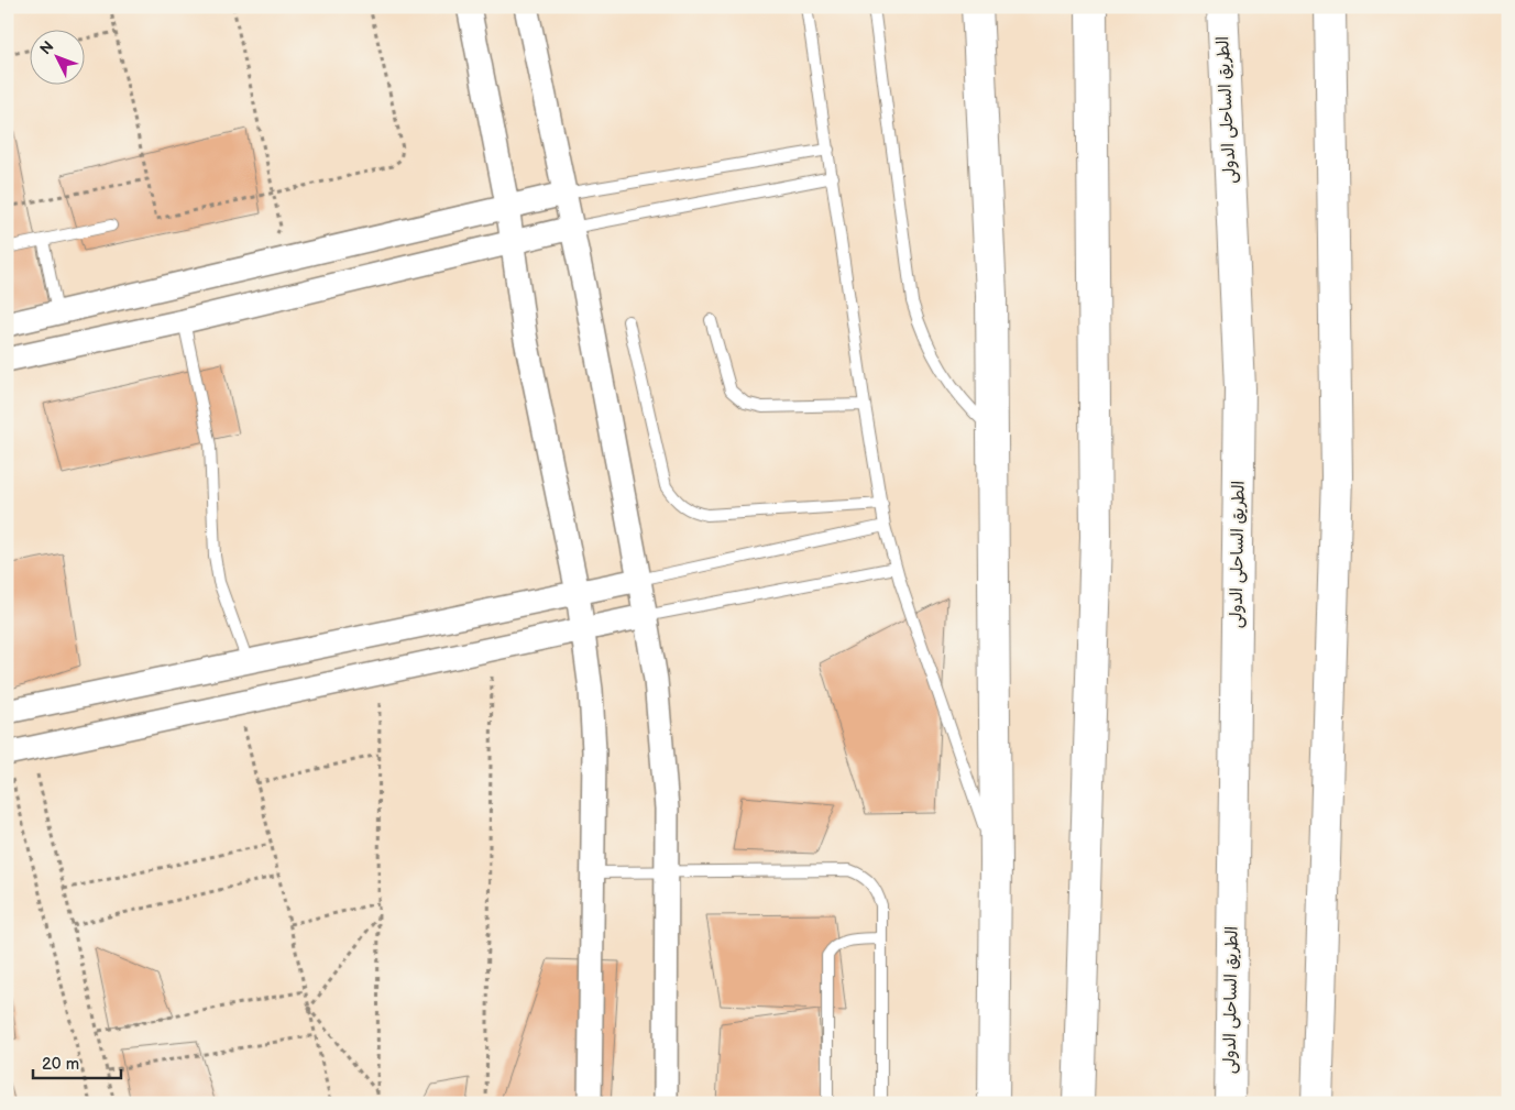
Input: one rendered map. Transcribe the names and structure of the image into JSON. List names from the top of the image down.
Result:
{
  "streets": {
    "highway": ["الطريق الساحلى الدولى"]
  },
  "scale_bar": "20 m",
  "north": "top left"
}
